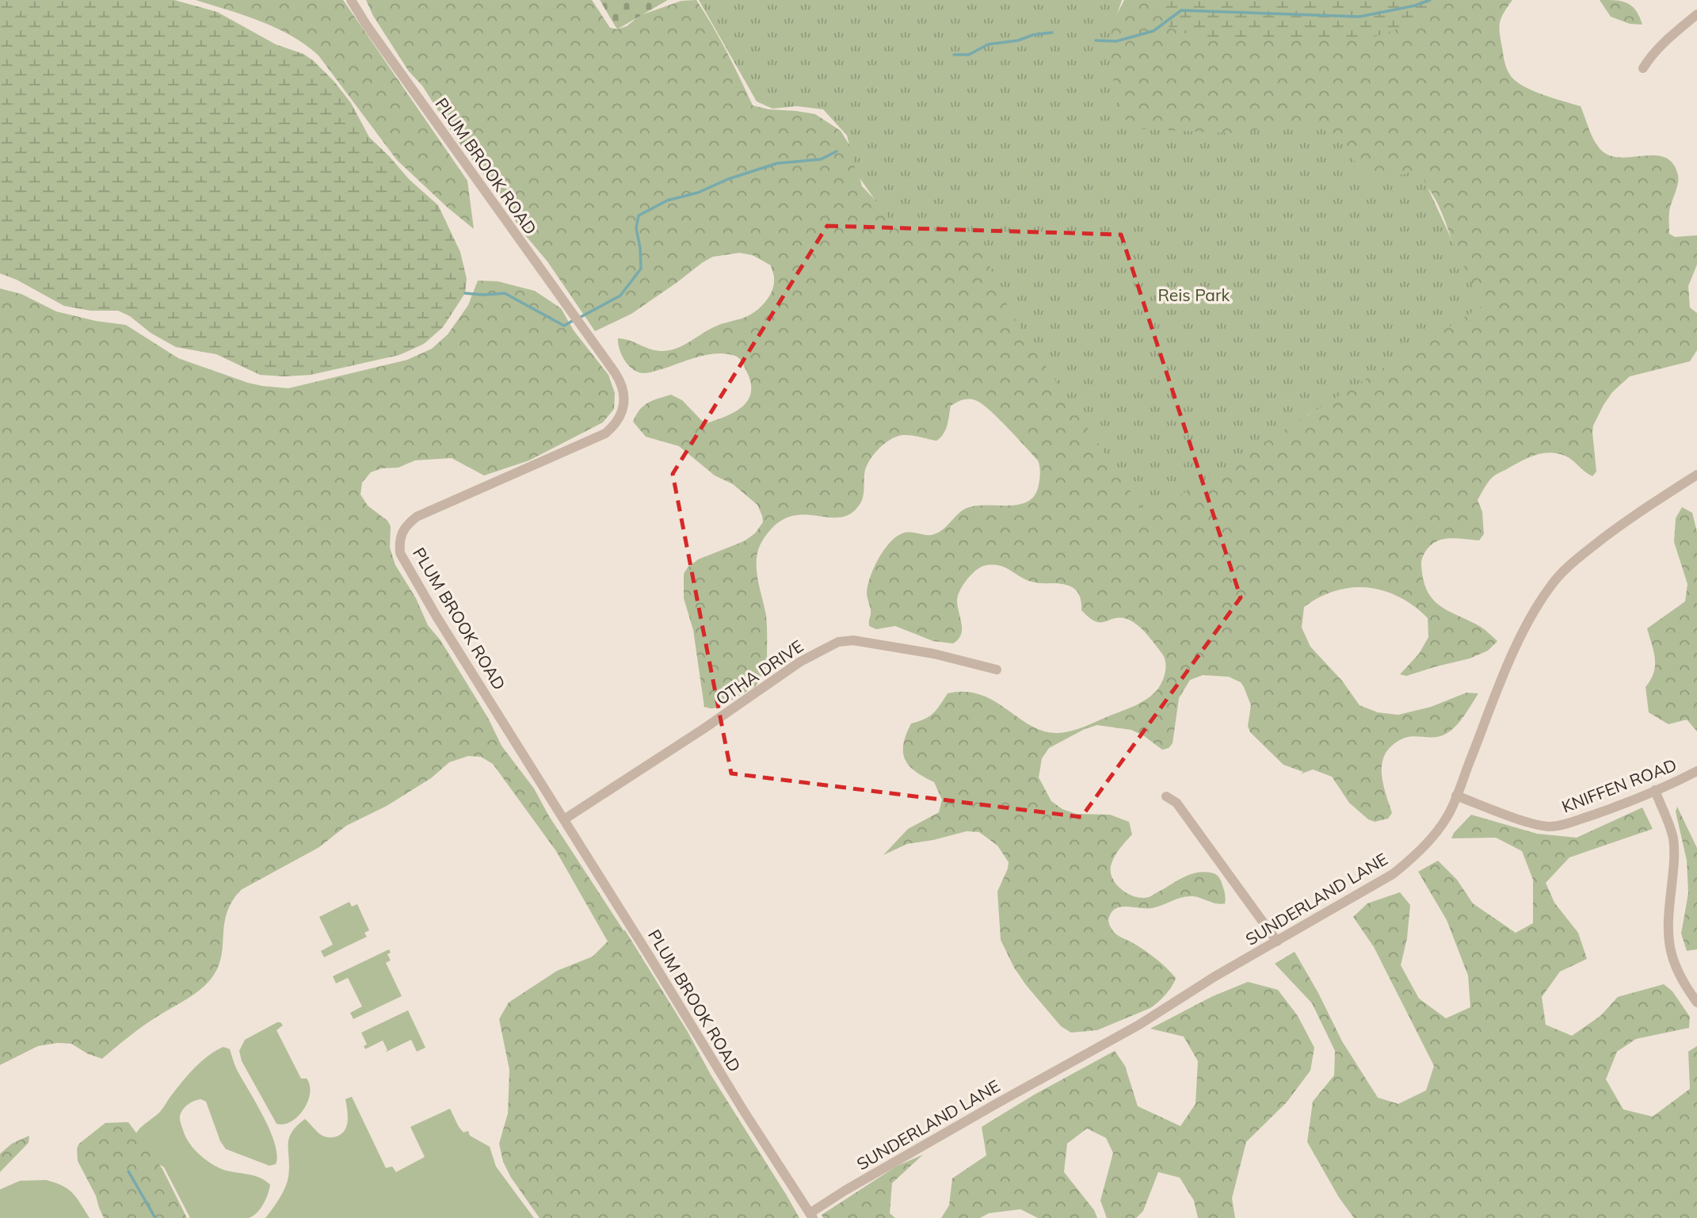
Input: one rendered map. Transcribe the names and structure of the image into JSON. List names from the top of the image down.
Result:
{
  "streets": {
    "street": [
      "PLUM BROOK ROAD",
      "OTHA DRIVE",
      "KNIFFEN ROAD",
      "SUNDERLAND LANE"
    ]
  },
  "crossings": [
    ["PLUM BROOK ROAD", "OTHA DRIVE"],
    ["PLUM BROOK ROAD", "SUNDERLAND LANE"],
    ["KNIFFEN ROAD", "SUNDERLAND LANE"]
  ],
  "parks": ["Reis Park"]
}
